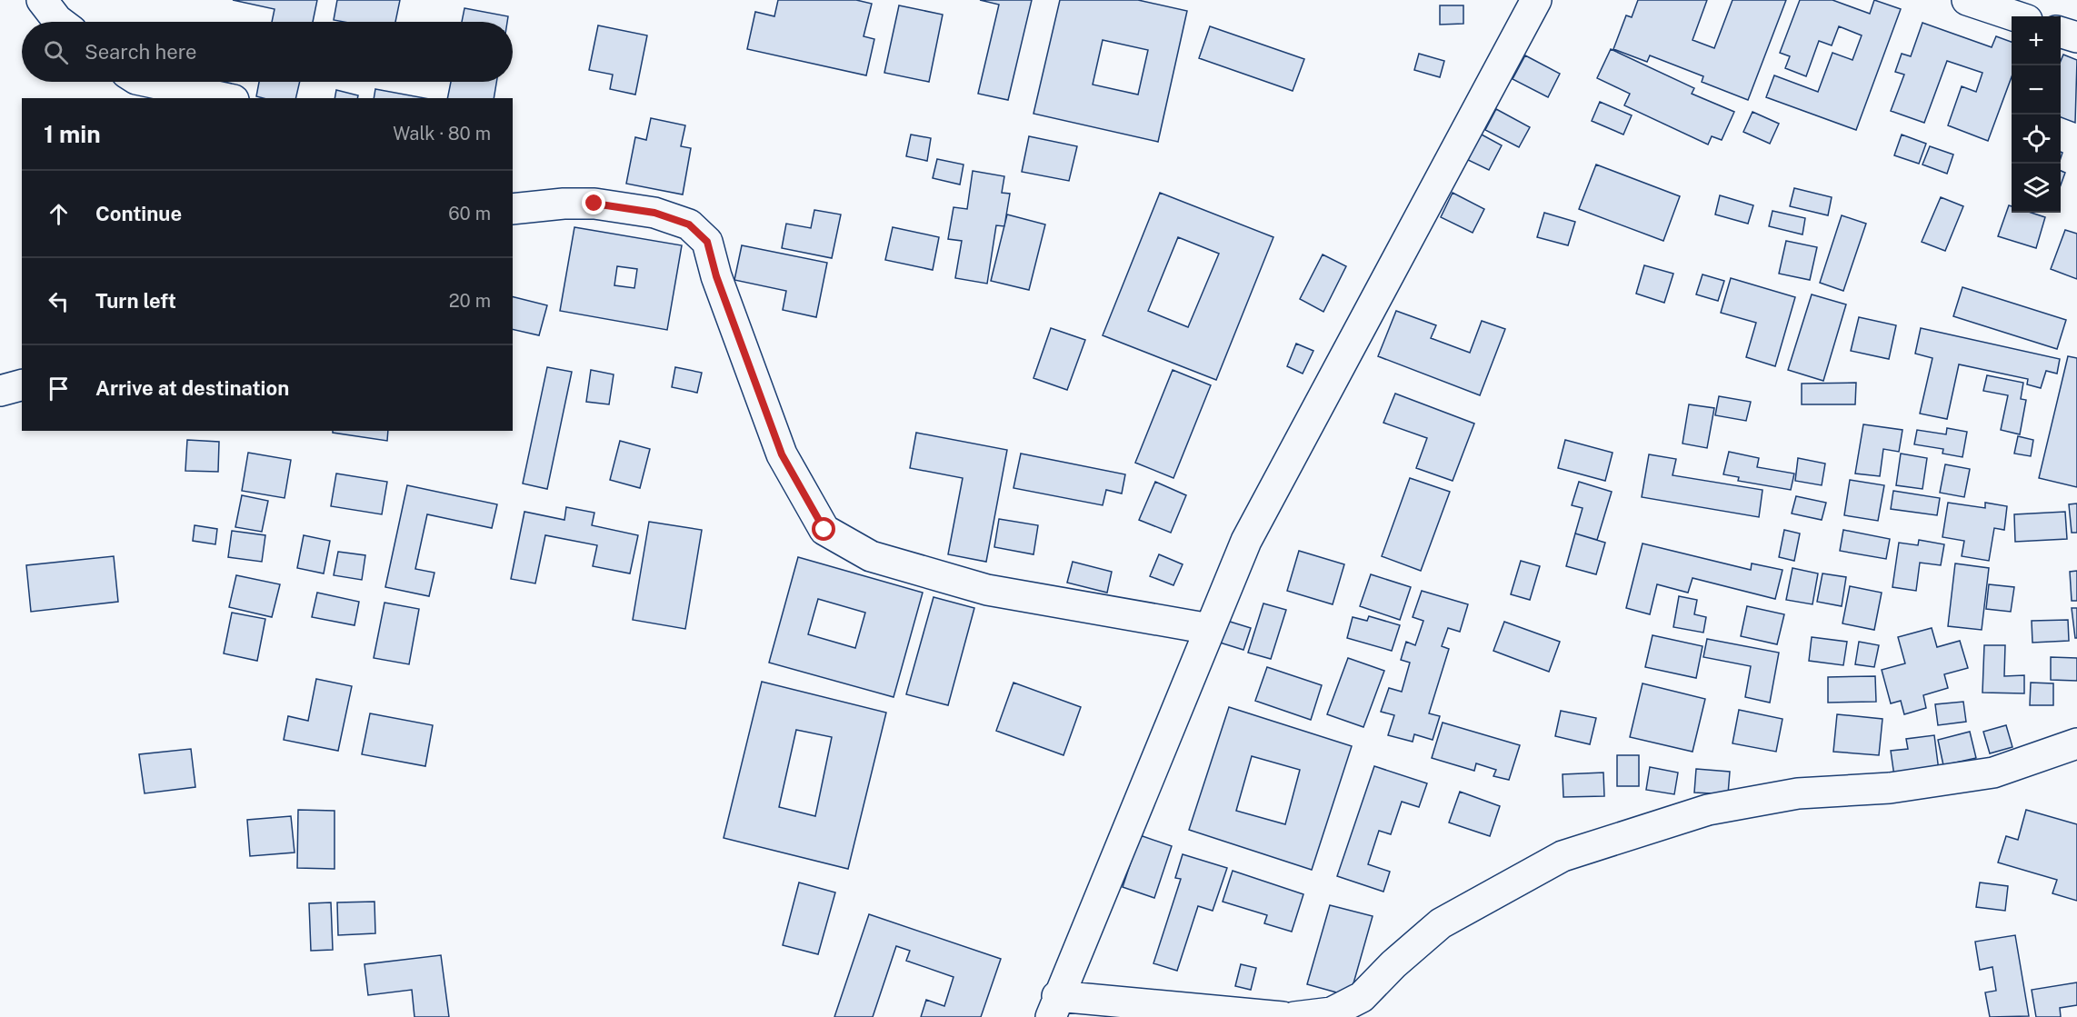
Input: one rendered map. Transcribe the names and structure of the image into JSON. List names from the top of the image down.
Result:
{
  "page": {
    "map_buttons": ["+", "−"],
    "search": "Search here",
    "heading": ["1 min", "Walk · 80 m"],
    "list": [
      ["Continue", "60 m"],
      ["Turn left", "20 m"],
      "Arrive at destination"
    ]
  }
}
